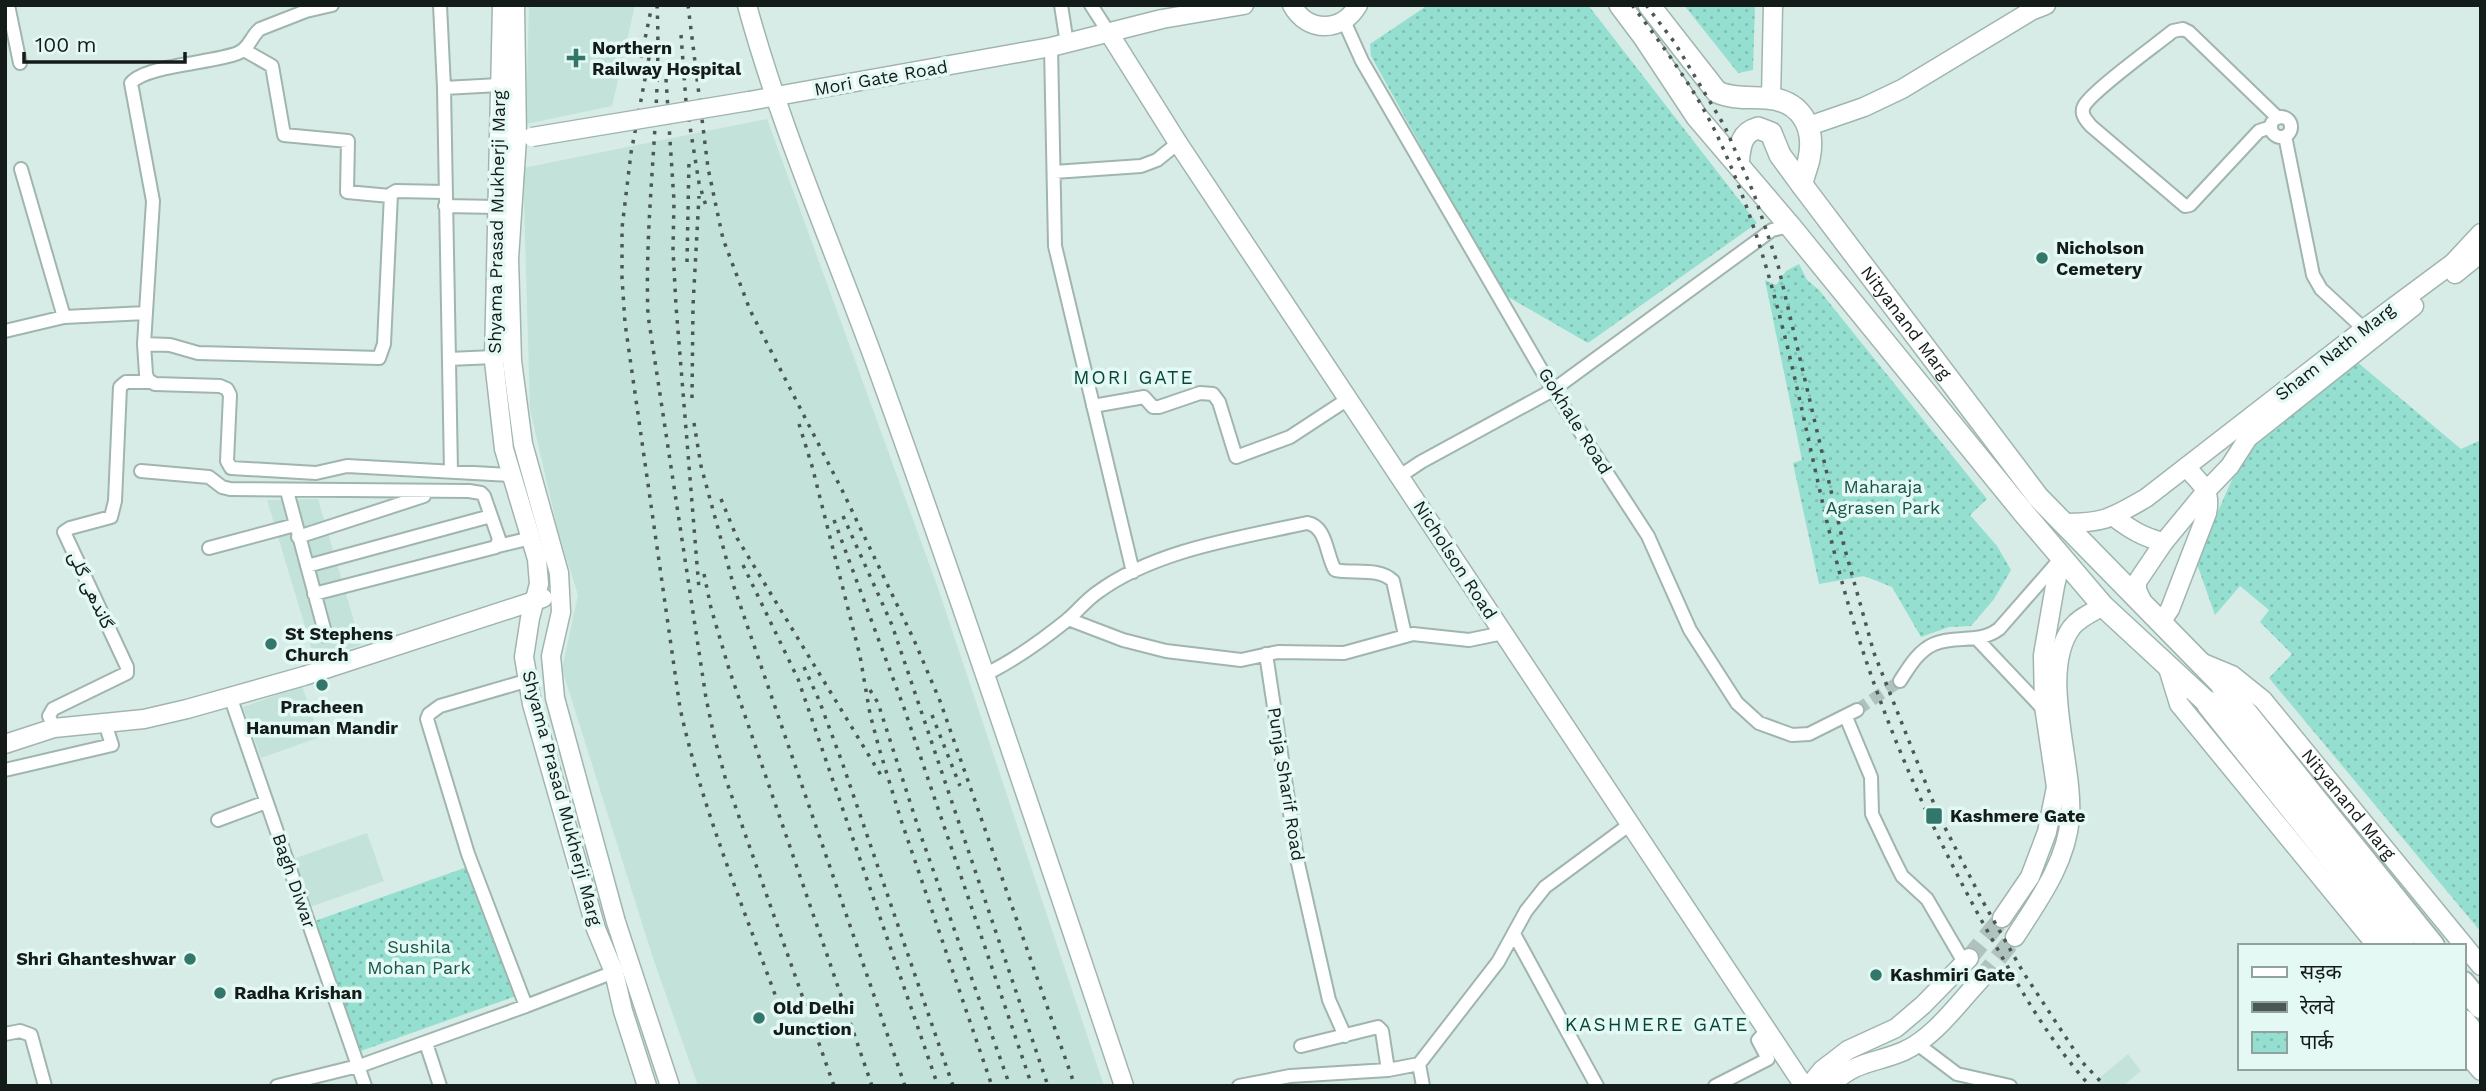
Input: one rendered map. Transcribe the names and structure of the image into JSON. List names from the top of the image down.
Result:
{
  "streets": {
    "main road": [
      "Mori Gate Road",
      "Shyama Prasad Mukherji Marg",
      "Nityanand Marg",
      "Sham Nath Marg",
      "Nicholson Road"
    ],
    "street": [
      "Gokhale Road",
      "گاندھی گلی",
      "Punja Sharif Road",
      "Bagh Diwar"
    ]
  },
  "crossings": [
    ["Mori Gate Road", "Shyama Prasad Mukherji Marg"],
    ["Mori Gate Road", "Nicholson Road"],
    ["Nityanand Marg", "Sham Nath Marg"]
  ],
  "districts": ["MORI GATE", "KASHMERE GATE"],
  "parks": ["Maharaja Agrasen Park", "Sushila Mohan Park"],
  "places": {
    "health": ["Northern Railway Hospital"],
    "other": [
      "Nicholson Cemetery",
      "St Stephens Church",
      "Pracheen Hanuman Mandir",
      "Shri Ghanteshwar",
      "Kashmiri Gate",
      "Radha Krishan",
      "Old Delhi Junction"
    ],
    "transit": ["Kashmere Gate"]
  },
  "legend": ["सड़क", "रेलवे", "पार्क"],
  "scale_bar": "100 m"
}
